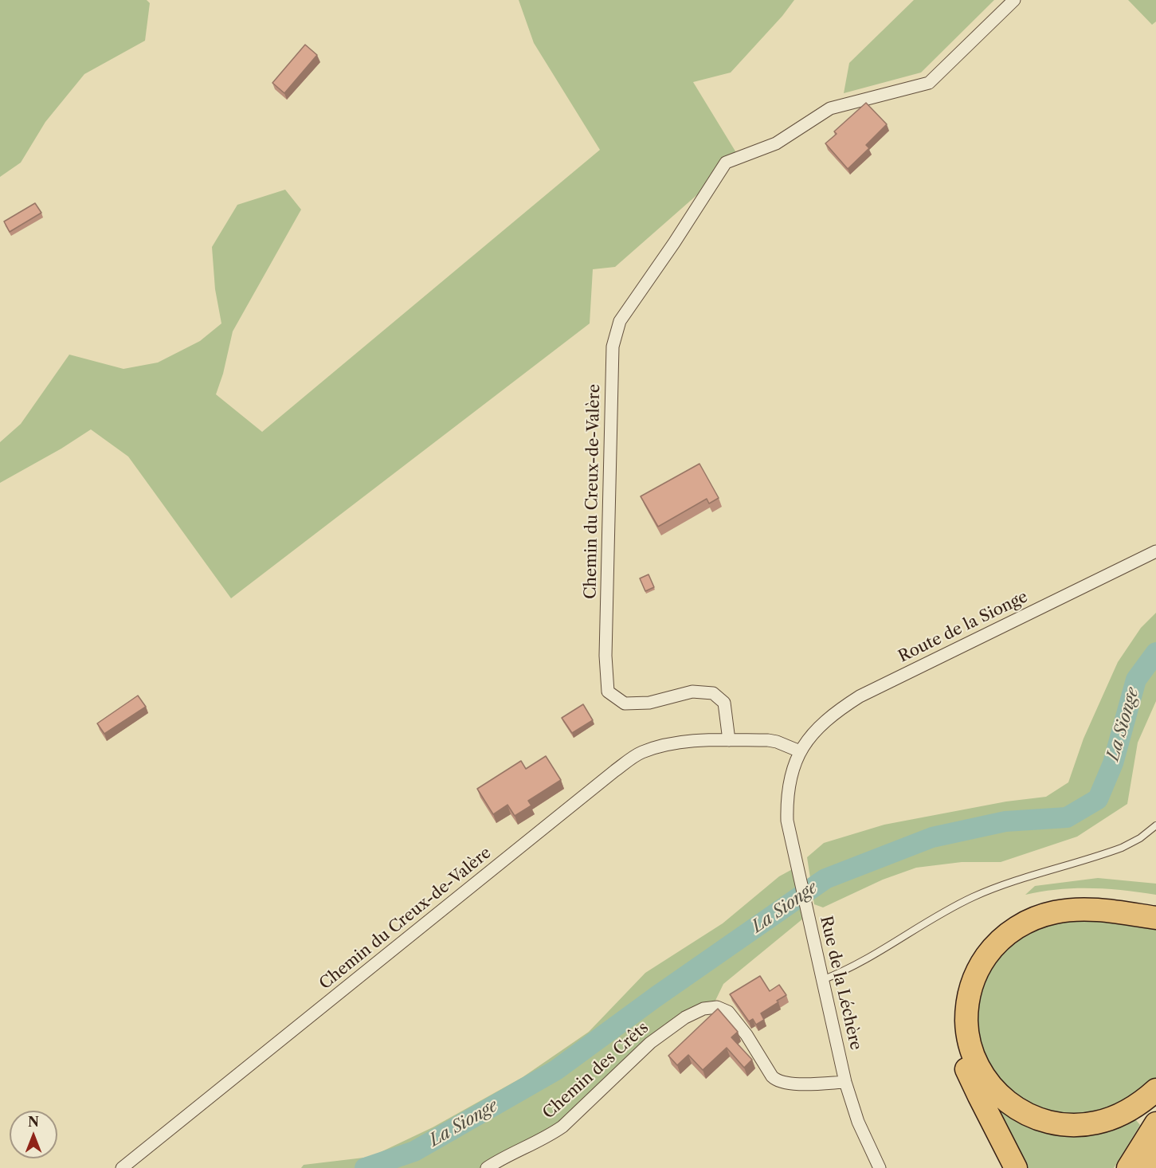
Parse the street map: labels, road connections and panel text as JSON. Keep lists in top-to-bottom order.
{
  "streets": {
    "street": [
      "Chemin du Creux-de-Valère",
      "Route de la Sionge",
      "Rue de la Léchère",
      "Chemin des Crêts"
    ]
  },
  "crossings": [
    ["Chemin du Creux-de-Valère", "Route de la Sionge"],
    ["Chemin du Creux-de-Valère", "Rue de la Léchère"],
    ["Route de la Sionge", "Rue de la Léchère"],
    ["Rue de la Léchère", "Chemin des Crêts"]
  ],
  "water": ["La Sionge"],
  "north": "top"
}
